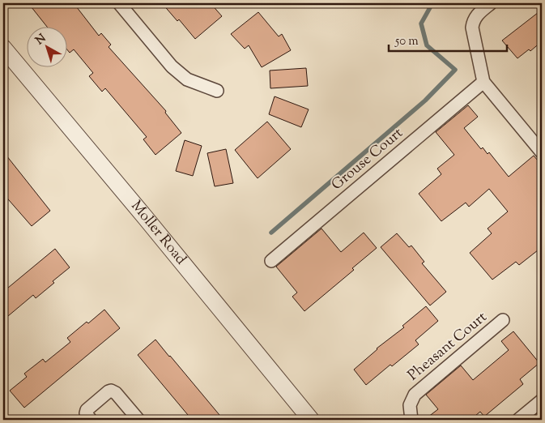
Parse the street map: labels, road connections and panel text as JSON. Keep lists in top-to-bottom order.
{
  "streets": {
    "street": ["Grouse Court", "Moller Road", "Pheasant Court"]
  },
  "scale_bar": "50 m",
  "north": "top left"
}
